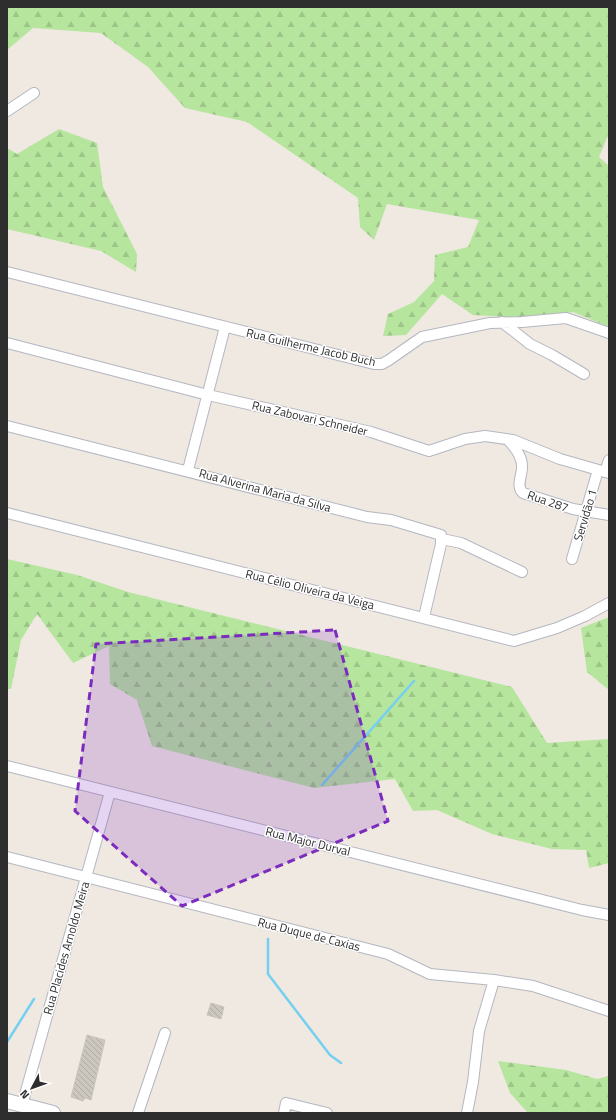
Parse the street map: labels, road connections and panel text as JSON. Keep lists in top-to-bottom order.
{
  "streets": {
    "street": [
      "Rua Guilherme Jacob Buch",
      "Rua Zabovari Schneider",
      "Rua Alverina Maria da Silva",
      "Rua 287",
      "Servidão 1",
      "Rua Célio Oliveira da Veiga",
      "Rua Major Durval",
      "Rua Duque de Caxias",
      "Rua Placides Arnoldo Meira"
    ]
  },
  "crossings": [
    ["Rua Zabovari Schneider", "Rua 287"],
    ["Rua Zabovari Schneider", "Servidão 1"],
    ["Rua 287", "Servidão 1"],
    ["Rua Major Durval", "Rua Placides Arnoldo Meira"],
    ["Rua Duque de Caxias", "Rua Placides Arnoldo Meira"]
  ],
  "north": "bottom left"
}
